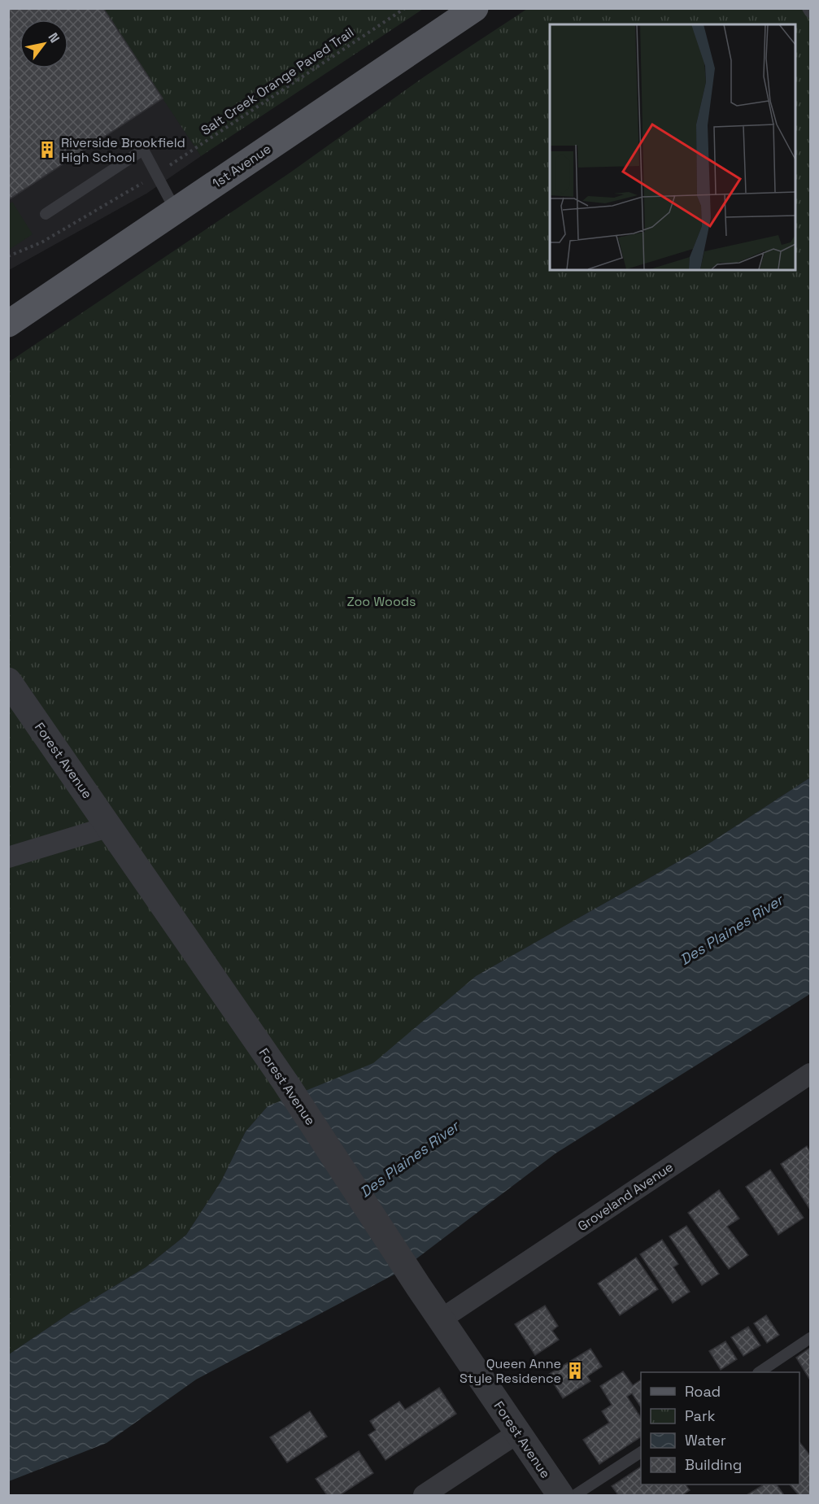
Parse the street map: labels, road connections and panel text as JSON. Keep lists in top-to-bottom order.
{
  "streets": {
    "main road": ["1st Avenue"],
    "street": ["Forest Avenue", "Groveland Avenue"],
    "path": ["Salt Creek Orange Paved Trail"]
  },
  "crossings": [
    ["Forest Avenue", "Groveland Avenue"]
  ],
  "water": ["Des Plaines River"],
  "parks": ["Zoo Woods"],
  "places": {
    "building": ["Riverside Brookfield High School", "Queen Anne Style Residence"]
  },
  "legend": [
    "Road",
    "Park",
    "Water",
    "Building"
  ],
  "north": "top right"
}
